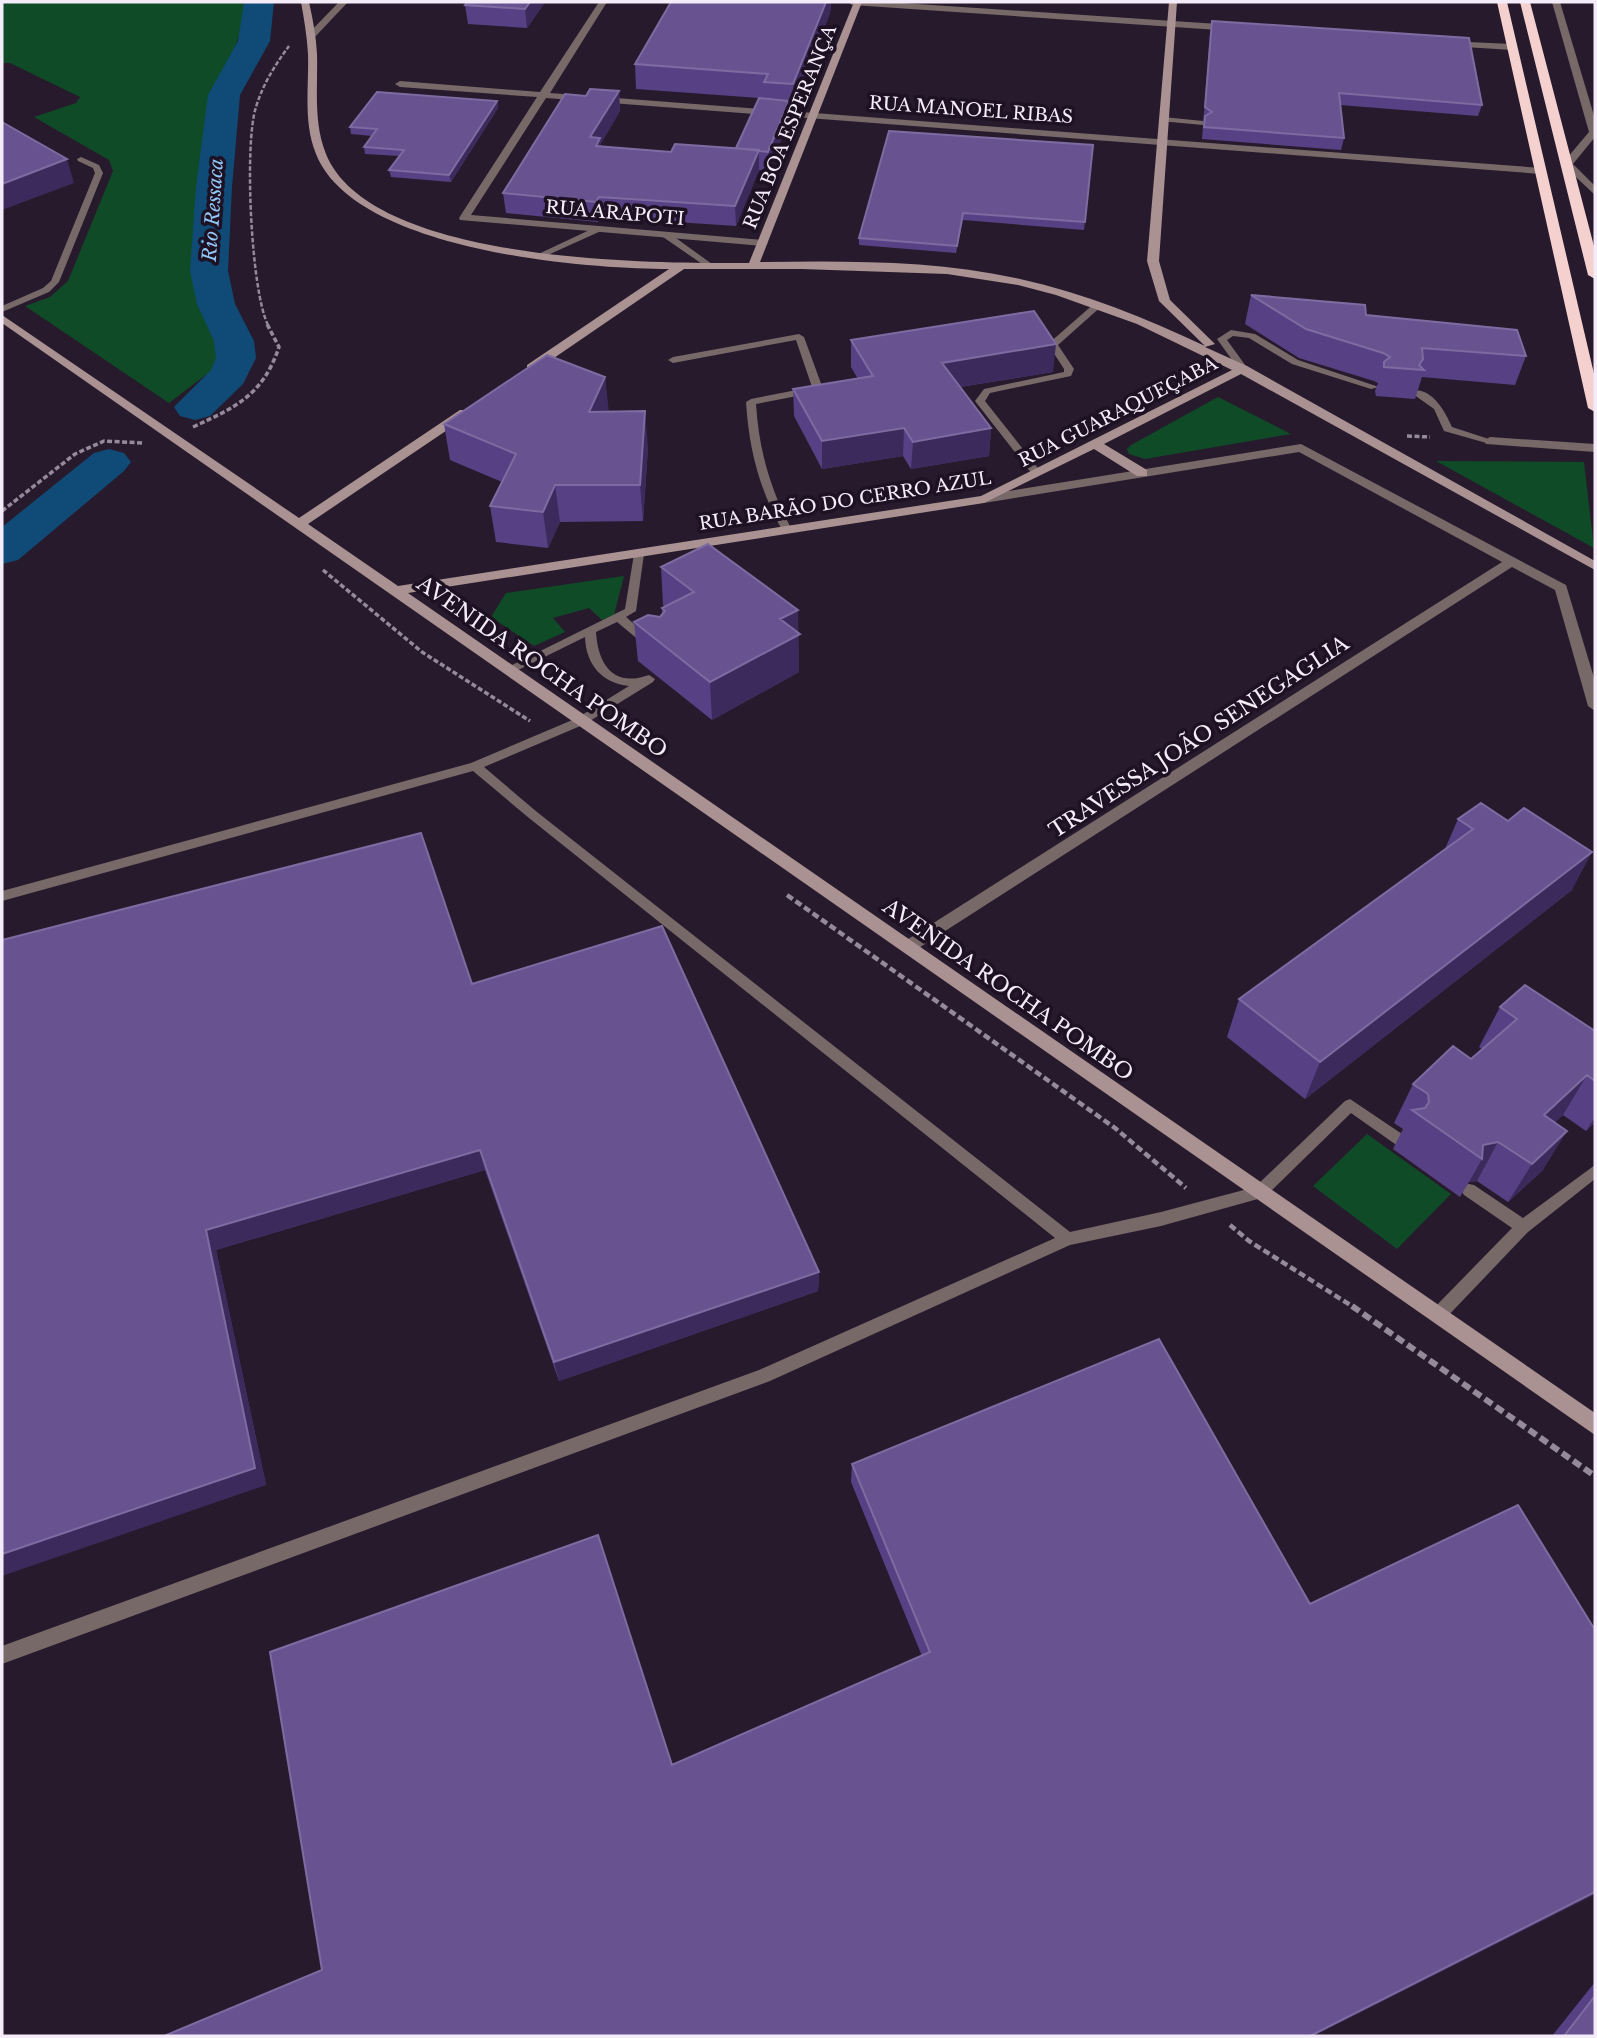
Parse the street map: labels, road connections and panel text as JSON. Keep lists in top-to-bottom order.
{
  "streets": {
    "main road": [
      "RUA BOA ESPERANÇA",
      "RUA GUARAQUEÇABA",
      "RUA BARÃO DO CERRO AZUL",
      "AVENIDA ROCHA POMBO"
    ],
    "street": ["RUA MANOEL RIBAS", "RUA ARAPOTI", "TRAVESSA JOÃO SENEGAGLIA"]
  },
  "crossings": [
    ["RUA MANOEL RIBAS", "RUA BOA ESPERANÇA"],
    ["RUA MANOEL RIBAS", "RUA ARAPOTI"],
    ["RUA MANOEL RIBAS", "RUA GUARAQUEÇABA"],
    ["RUA BOA ESPERANÇA", "RUA ARAPOTI"],
    ["RUA GUARAQUEÇABA", "RUA BARÃO DO CERRO AZUL"],
    ["RUA BARÃO DO CERRO AZUL", "AVENIDA ROCHA POMBO"],
    ["RUA BARÃO DO CERRO AZUL", "TRAVESSA JOÃO SENEGAGLIA"],
    ["AVENIDA ROCHA POMBO", "TRAVESSA JOÃO SENEGAGLIA"]
  ],
  "water": ["Rio Ressaca"]
}
